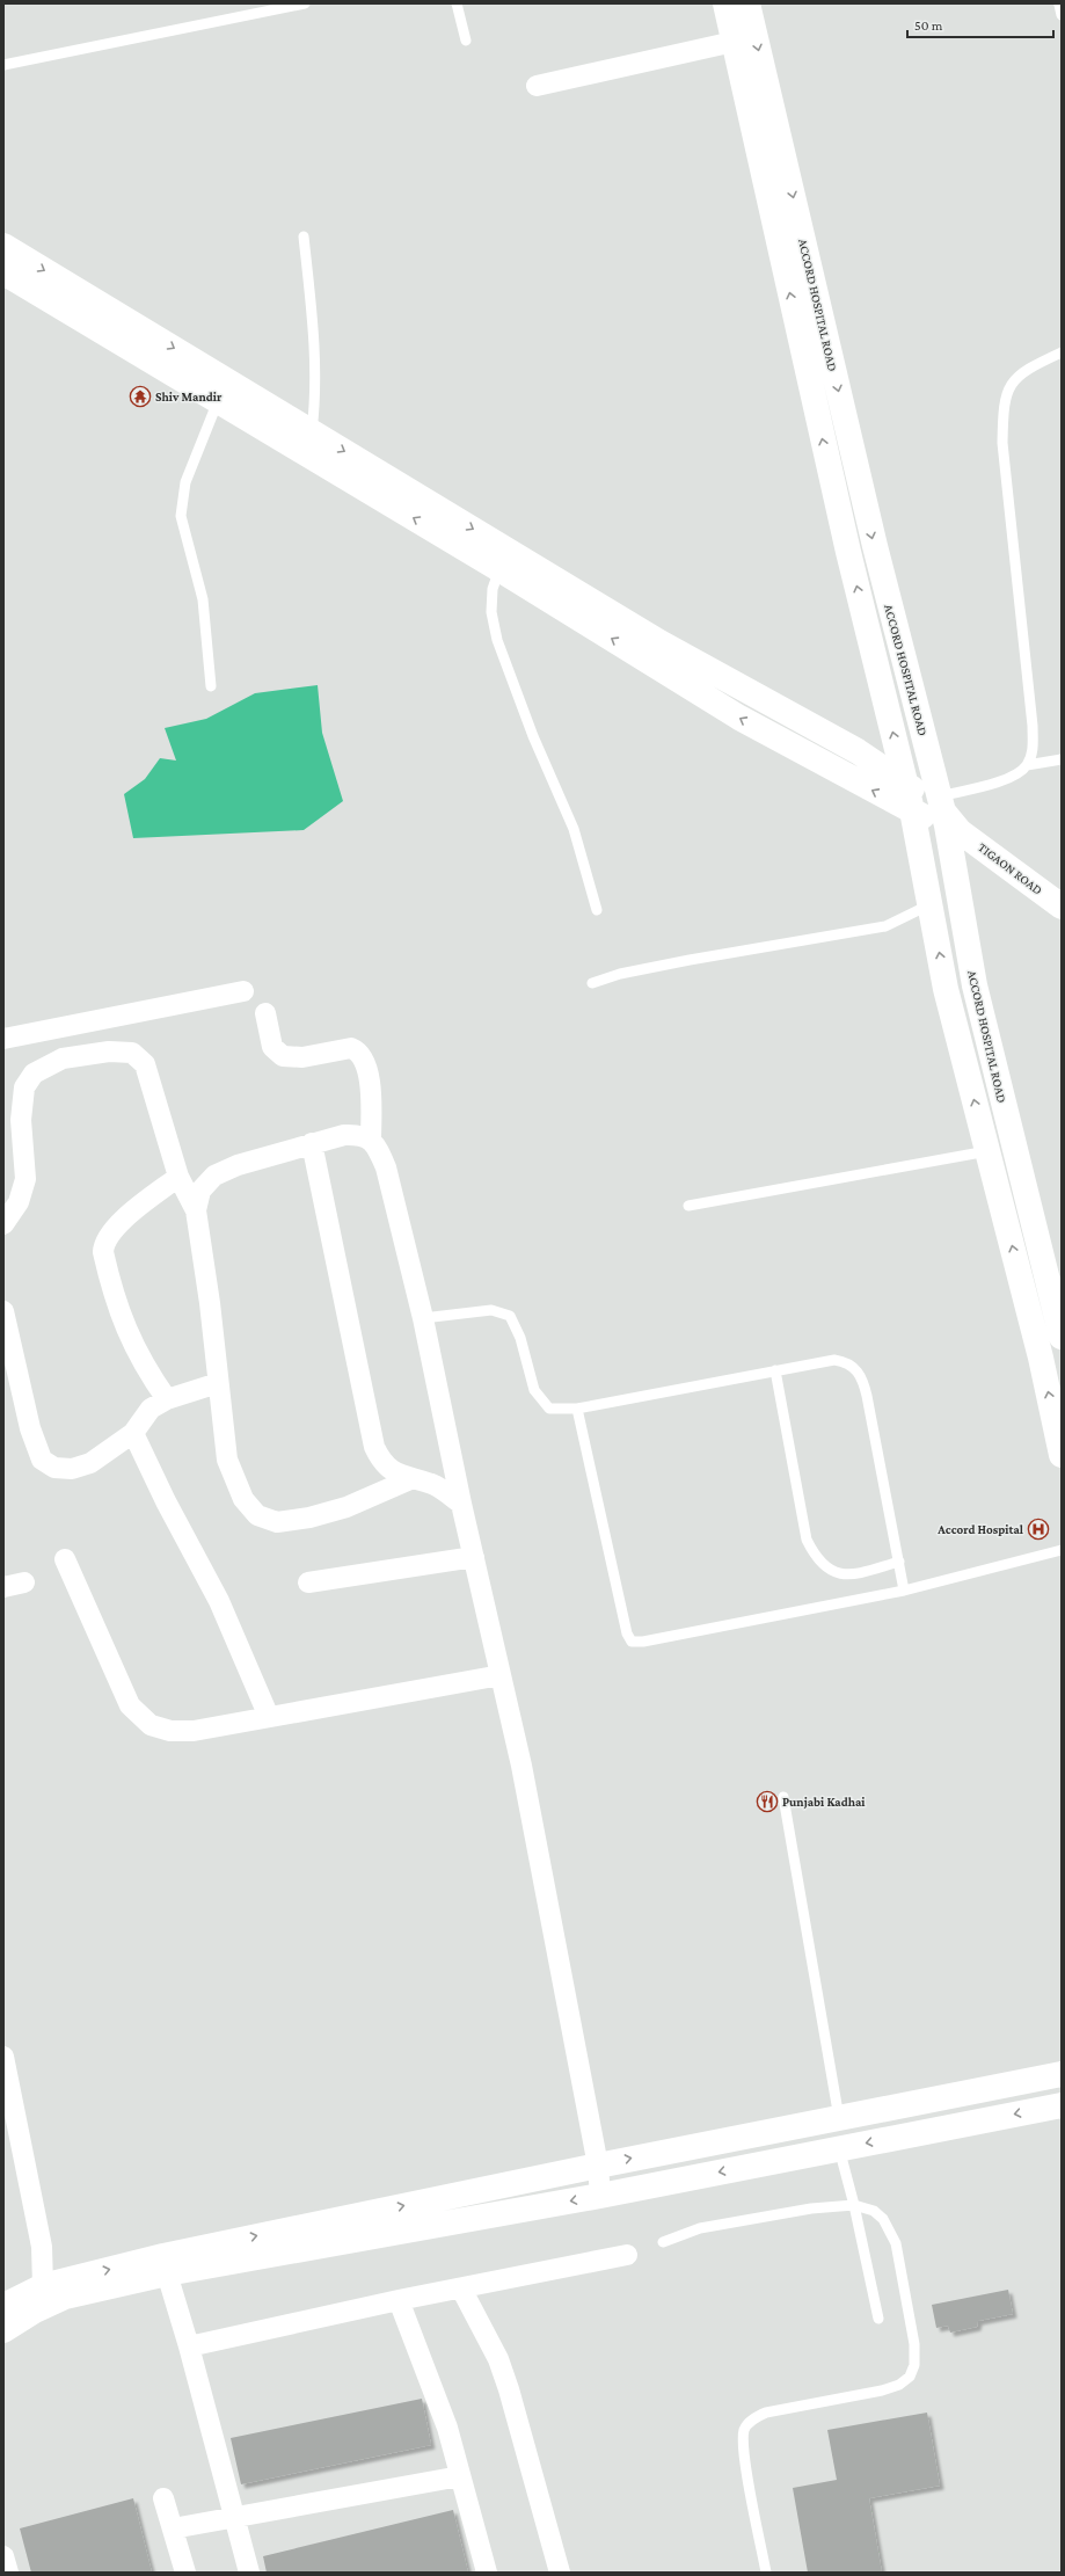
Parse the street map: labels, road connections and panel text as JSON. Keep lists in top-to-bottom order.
{
  "streets": {
    "street": ["ACCORD HOSPITAL ROAD", "TIGAON ROAD"]
  },
  "crossings": [
    ["ACCORD HOSPITAL ROAD", "TIGAON ROAD"]
  ],
  "places": {
    "temple": ["Shiv Mandir"],
    "hospital": ["Accord Hospital"],
    "restaurant": ["Punjabi Kadhai"]
  },
  "scale_bar": "50 m"
}
